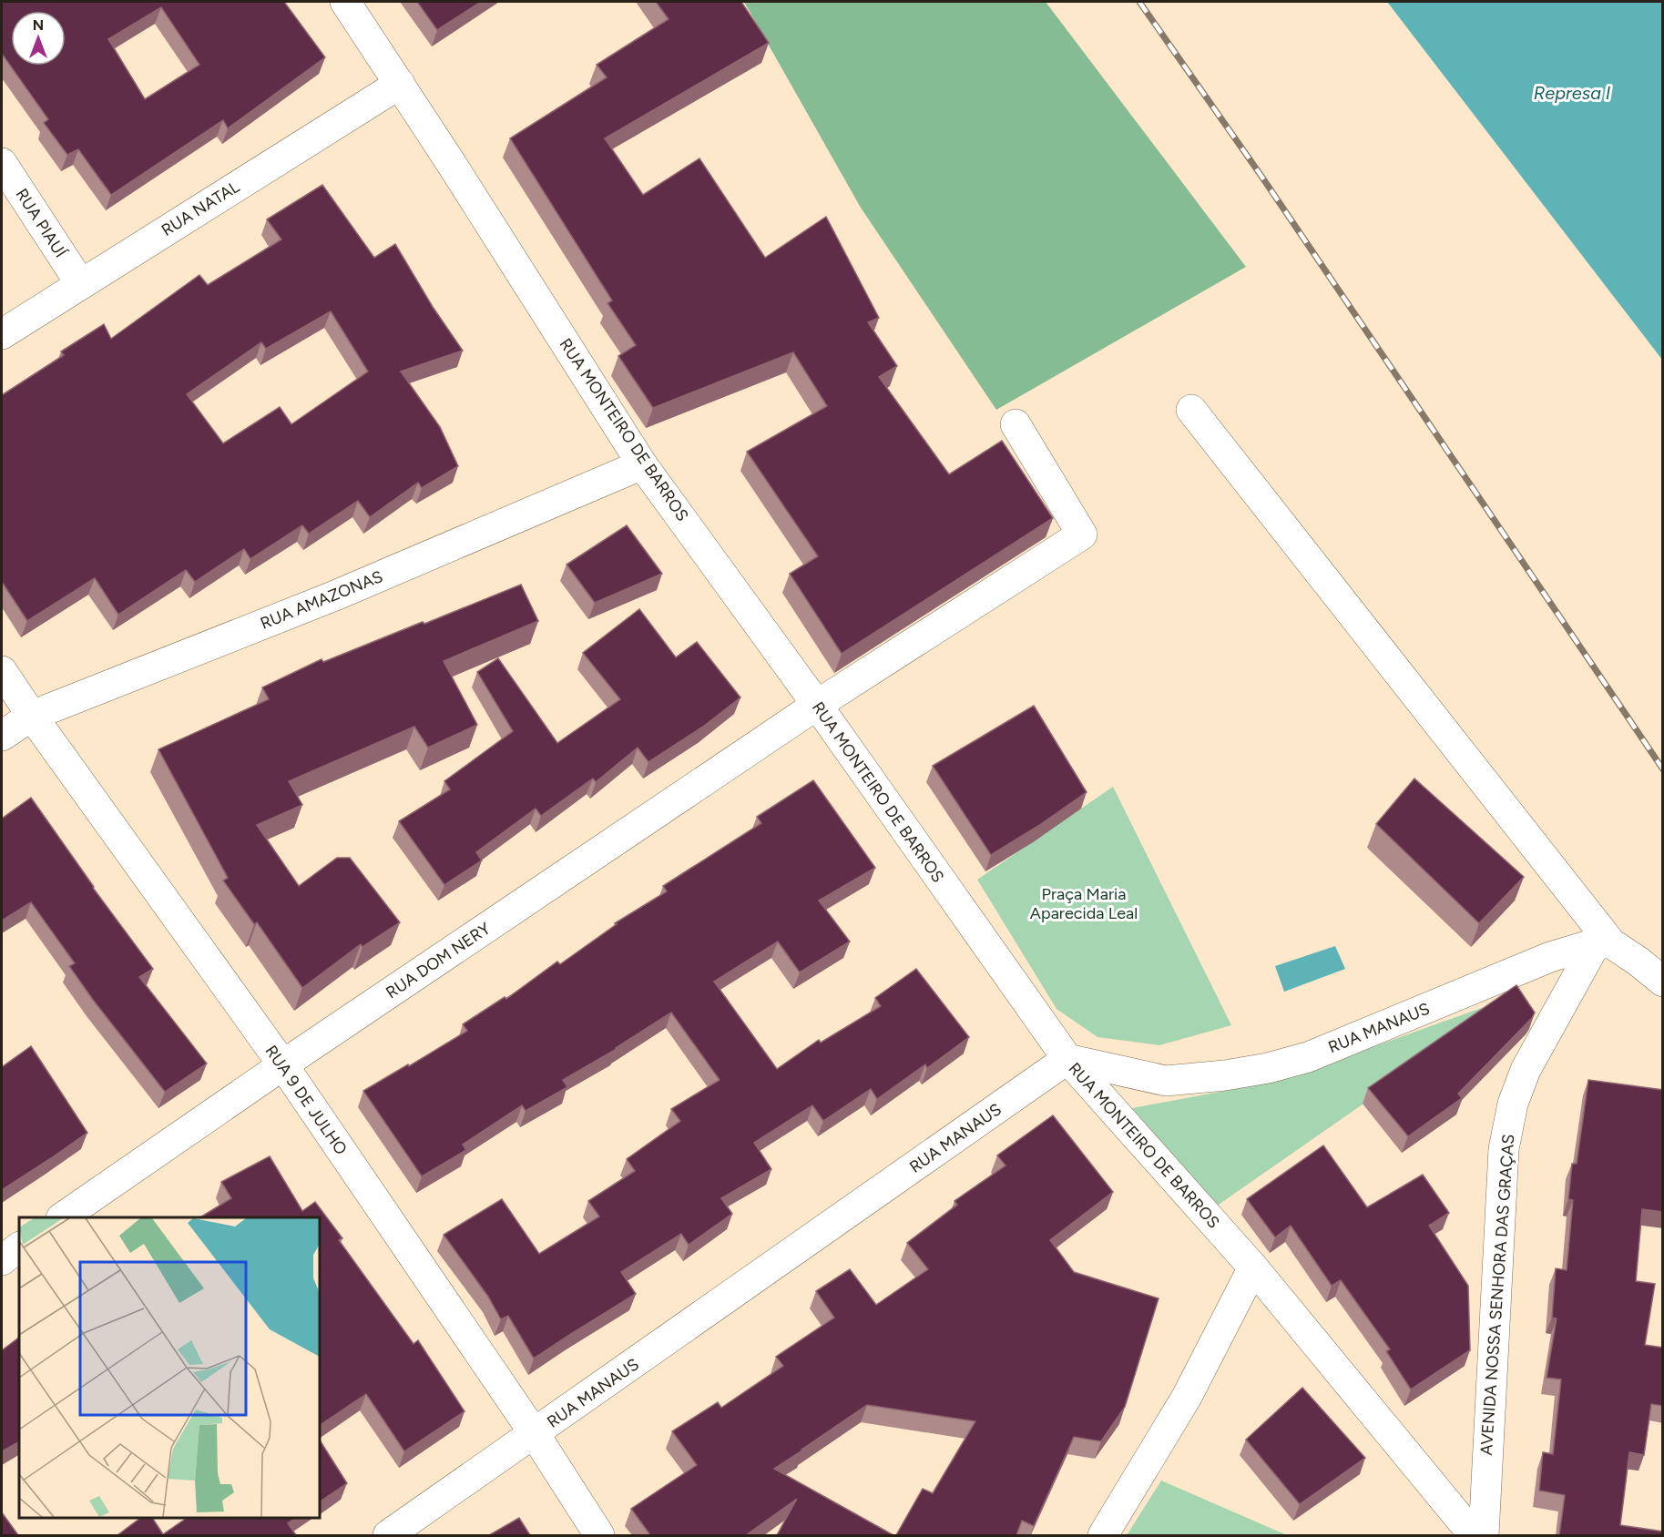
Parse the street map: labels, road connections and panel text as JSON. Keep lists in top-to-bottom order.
{
  "streets": {
    "street": [
      "RUA NATAL",
      "RUA PIAUÍ",
      "RUA MONTEIRO DE BARROS",
      "RUA AMAZONAS",
      "RUA DOM NERY",
      "RUA MANAUS",
      "RUA 9 DE JULHO",
      "AVENIDA NOSSA SENHORA DAS GRAÇAS"
    ]
  },
  "crossings": [
    ["RUA NATAL", "RUA PIAUÍ"],
    ["RUA NATAL", "RUA MONTEIRO DE BARROS"],
    ["RUA MONTEIRO DE BARROS", "RUA AMAZONAS"],
    ["RUA MONTEIRO DE BARROS", "RUA DOM NERY"],
    ["RUA MONTEIRO DE BARROS", "RUA MANAUS"],
    ["RUA AMAZONAS", "RUA 9 DE JULHO"],
    ["RUA DOM NERY", "RUA 9 DE JULHO"],
    ["RUA MANAUS", "RUA 9 DE JULHO"],
    ["RUA MANAUS", "AVENIDA NOSSA SENHORA DAS GRAÇAS"]
  ],
  "water": ["Represa I"],
  "parks": ["Praça Maria Aparecida Leal"],
  "north": "top"
}
